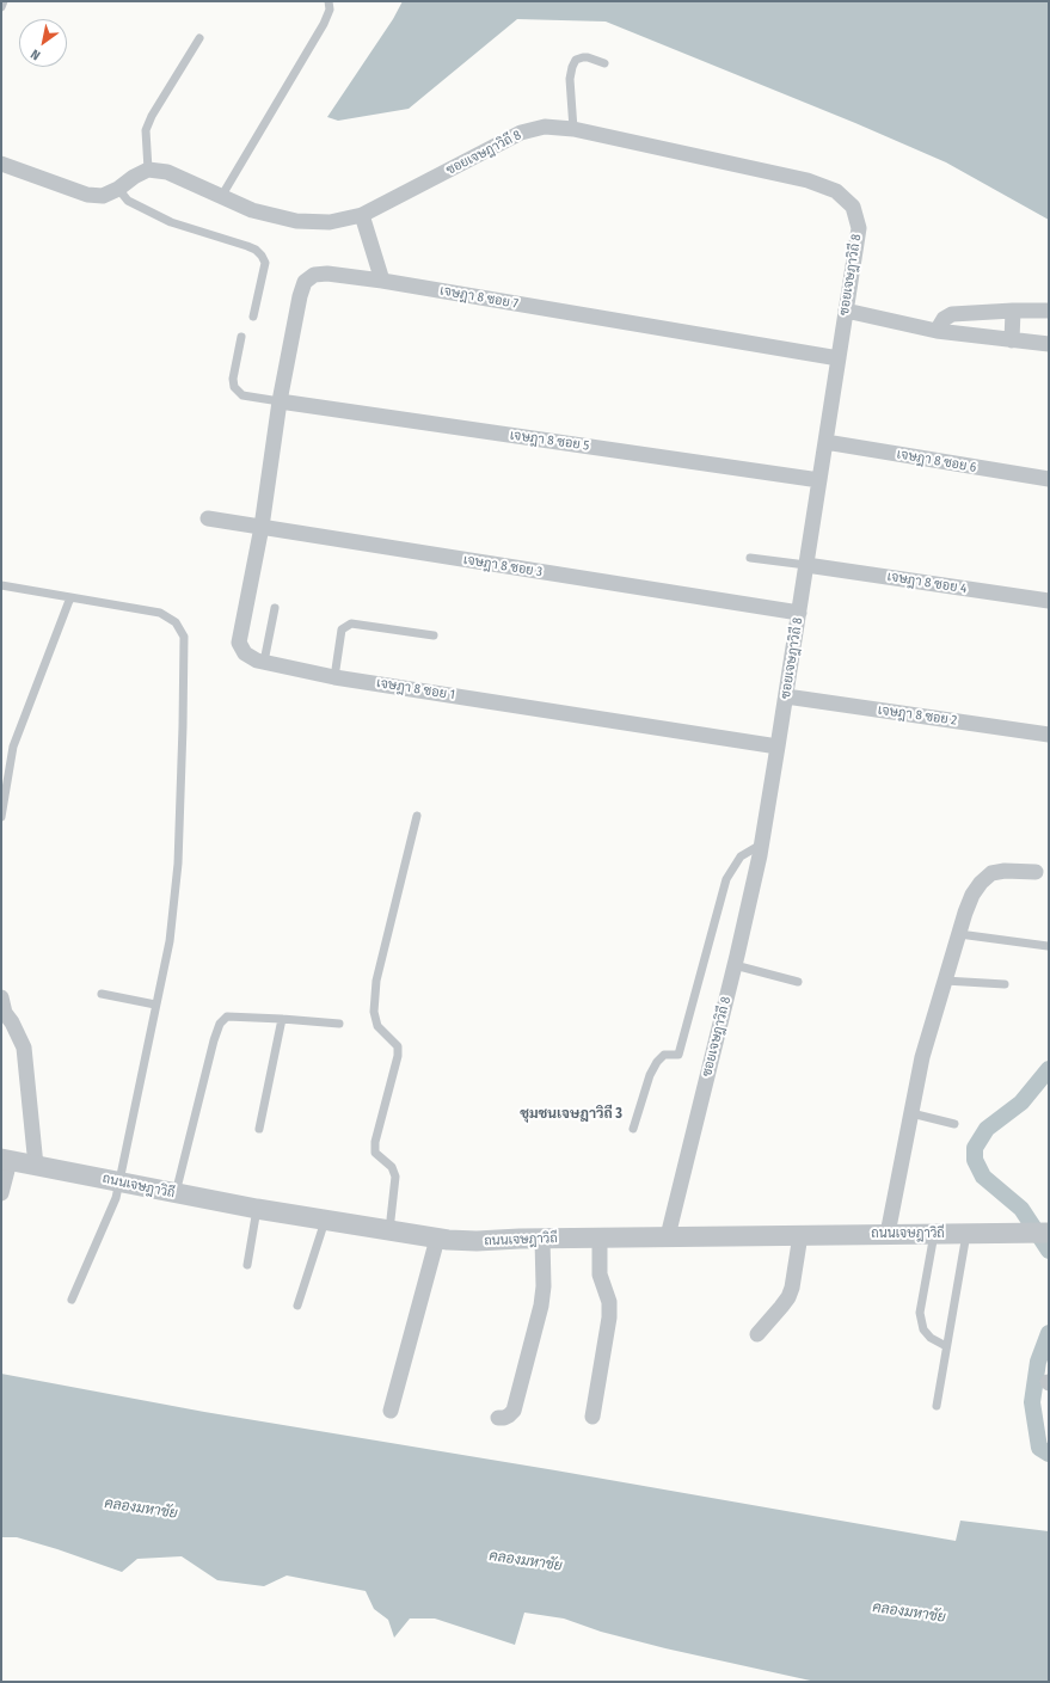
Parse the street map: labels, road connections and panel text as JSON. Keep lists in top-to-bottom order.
{
  "streets": {
    "street": [
      "ซอยเจษฎาวิถี 8",
      "เจษฎา 8 ซอย 7",
      "เจษฎา 8 ซอย 5",
      "เจษฎา 8 ซอย 6",
      "เจษฎา 8 ซอย 3",
      "เจษฎา 8 ซอย 4",
      "เจษฎา 8 ซอย 1",
      "เจษฎา 8 ซอย 2",
      "ถนนเจษฎาวิถี"
    ]
  },
  "crossings": [
    ["ซอยเจษฎาวิถี 8", "เจษฎา 8 ซอย 7"],
    ["ซอยเจษฎาวิถี 8", "เจษฎา 8 ซอย 5"],
    ["ซอยเจษฎาวิถี 8", "เจษฎา 8 ซอย 6"],
    ["ซอยเจษฎาวิถี 8", "เจษฎา 8 ซอย 3"],
    ["ซอยเจษฎาวิถี 8", "เจษฎา 8 ซอย 4"],
    ["ซอยเจษฎาวิถี 8", "เจษฎา 8 ซอย 1"],
    ["ซอยเจษฎาวิถี 8", "เจษฎา 8 ซอย 2"],
    ["ซอยเจษฎาวิถี 8", "ถนนเจษฎาวิถี"],
    ["เจษฎา 8 ซอย 7", "เจษฎา 8 ซอย 5"],
    ["เจษฎา 8 ซอย 7", "เจษฎา 8 ซอย 1"],
    ["เจษฎา 8 ซอย 3", "เจษฎา 8 ซอย 1"]
  ],
  "districts": ["ชุมชนเจษฎาวิถี 3"],
  "water": ["คลองมหาชัย"],
  "north": "bottom left"
}
